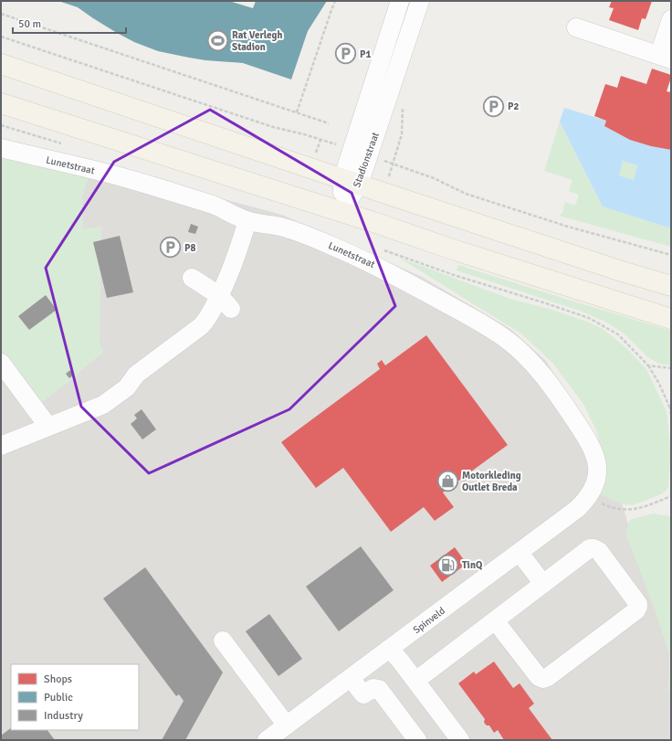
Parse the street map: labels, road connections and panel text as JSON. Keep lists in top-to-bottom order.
{
  "streets": {
    "street": ["Stadionstraat", "Lunetstraat", "Spinveld"]
  },
  "crossings": [
    ["Lunetstraat", "Spinveld"]
  ],
  "places": {
    "sports": ["Rat Verlegh Stadion"],
    "parking": ["P1", "P2", "P8"],
    "shop": ["Motorkleding Outlet Breda"],
    "fuel station": ["TinQ"]
  },
  "legend": ["Shops", "Public", "Industry"],
  "scale_bar": "50 m"
}
